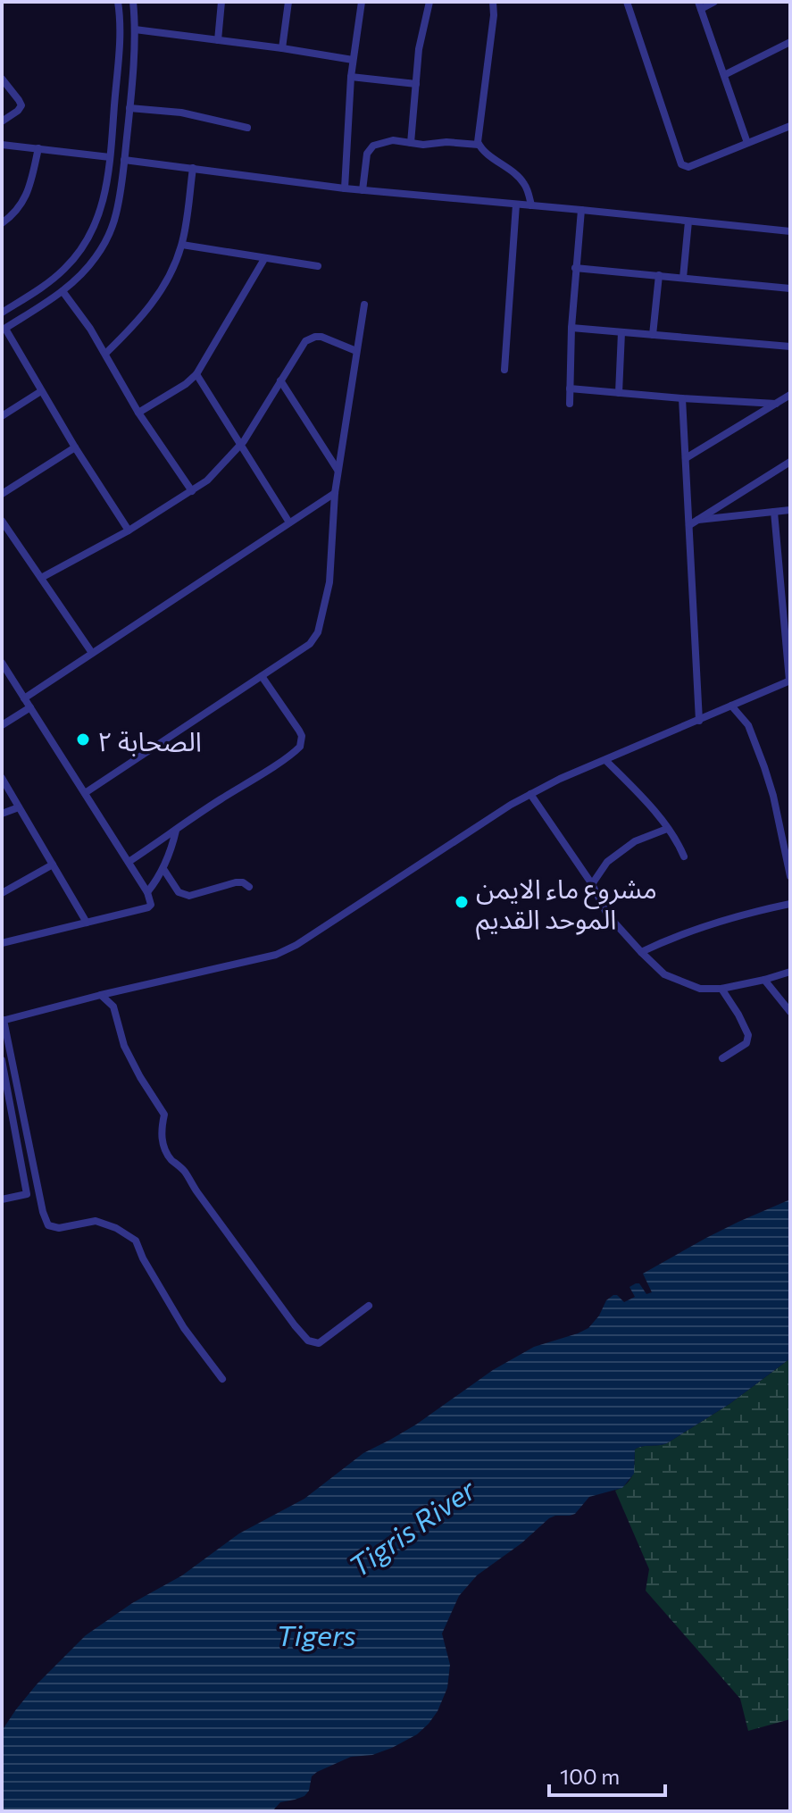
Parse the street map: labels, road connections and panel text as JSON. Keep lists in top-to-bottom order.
{
  "water": ["Tigris River", "Tigers"],
  "places": ["الصحابة ٢", "مشروع ماء الايمن الموحد القديم"],
  "scale_bar": "100 m"
}
